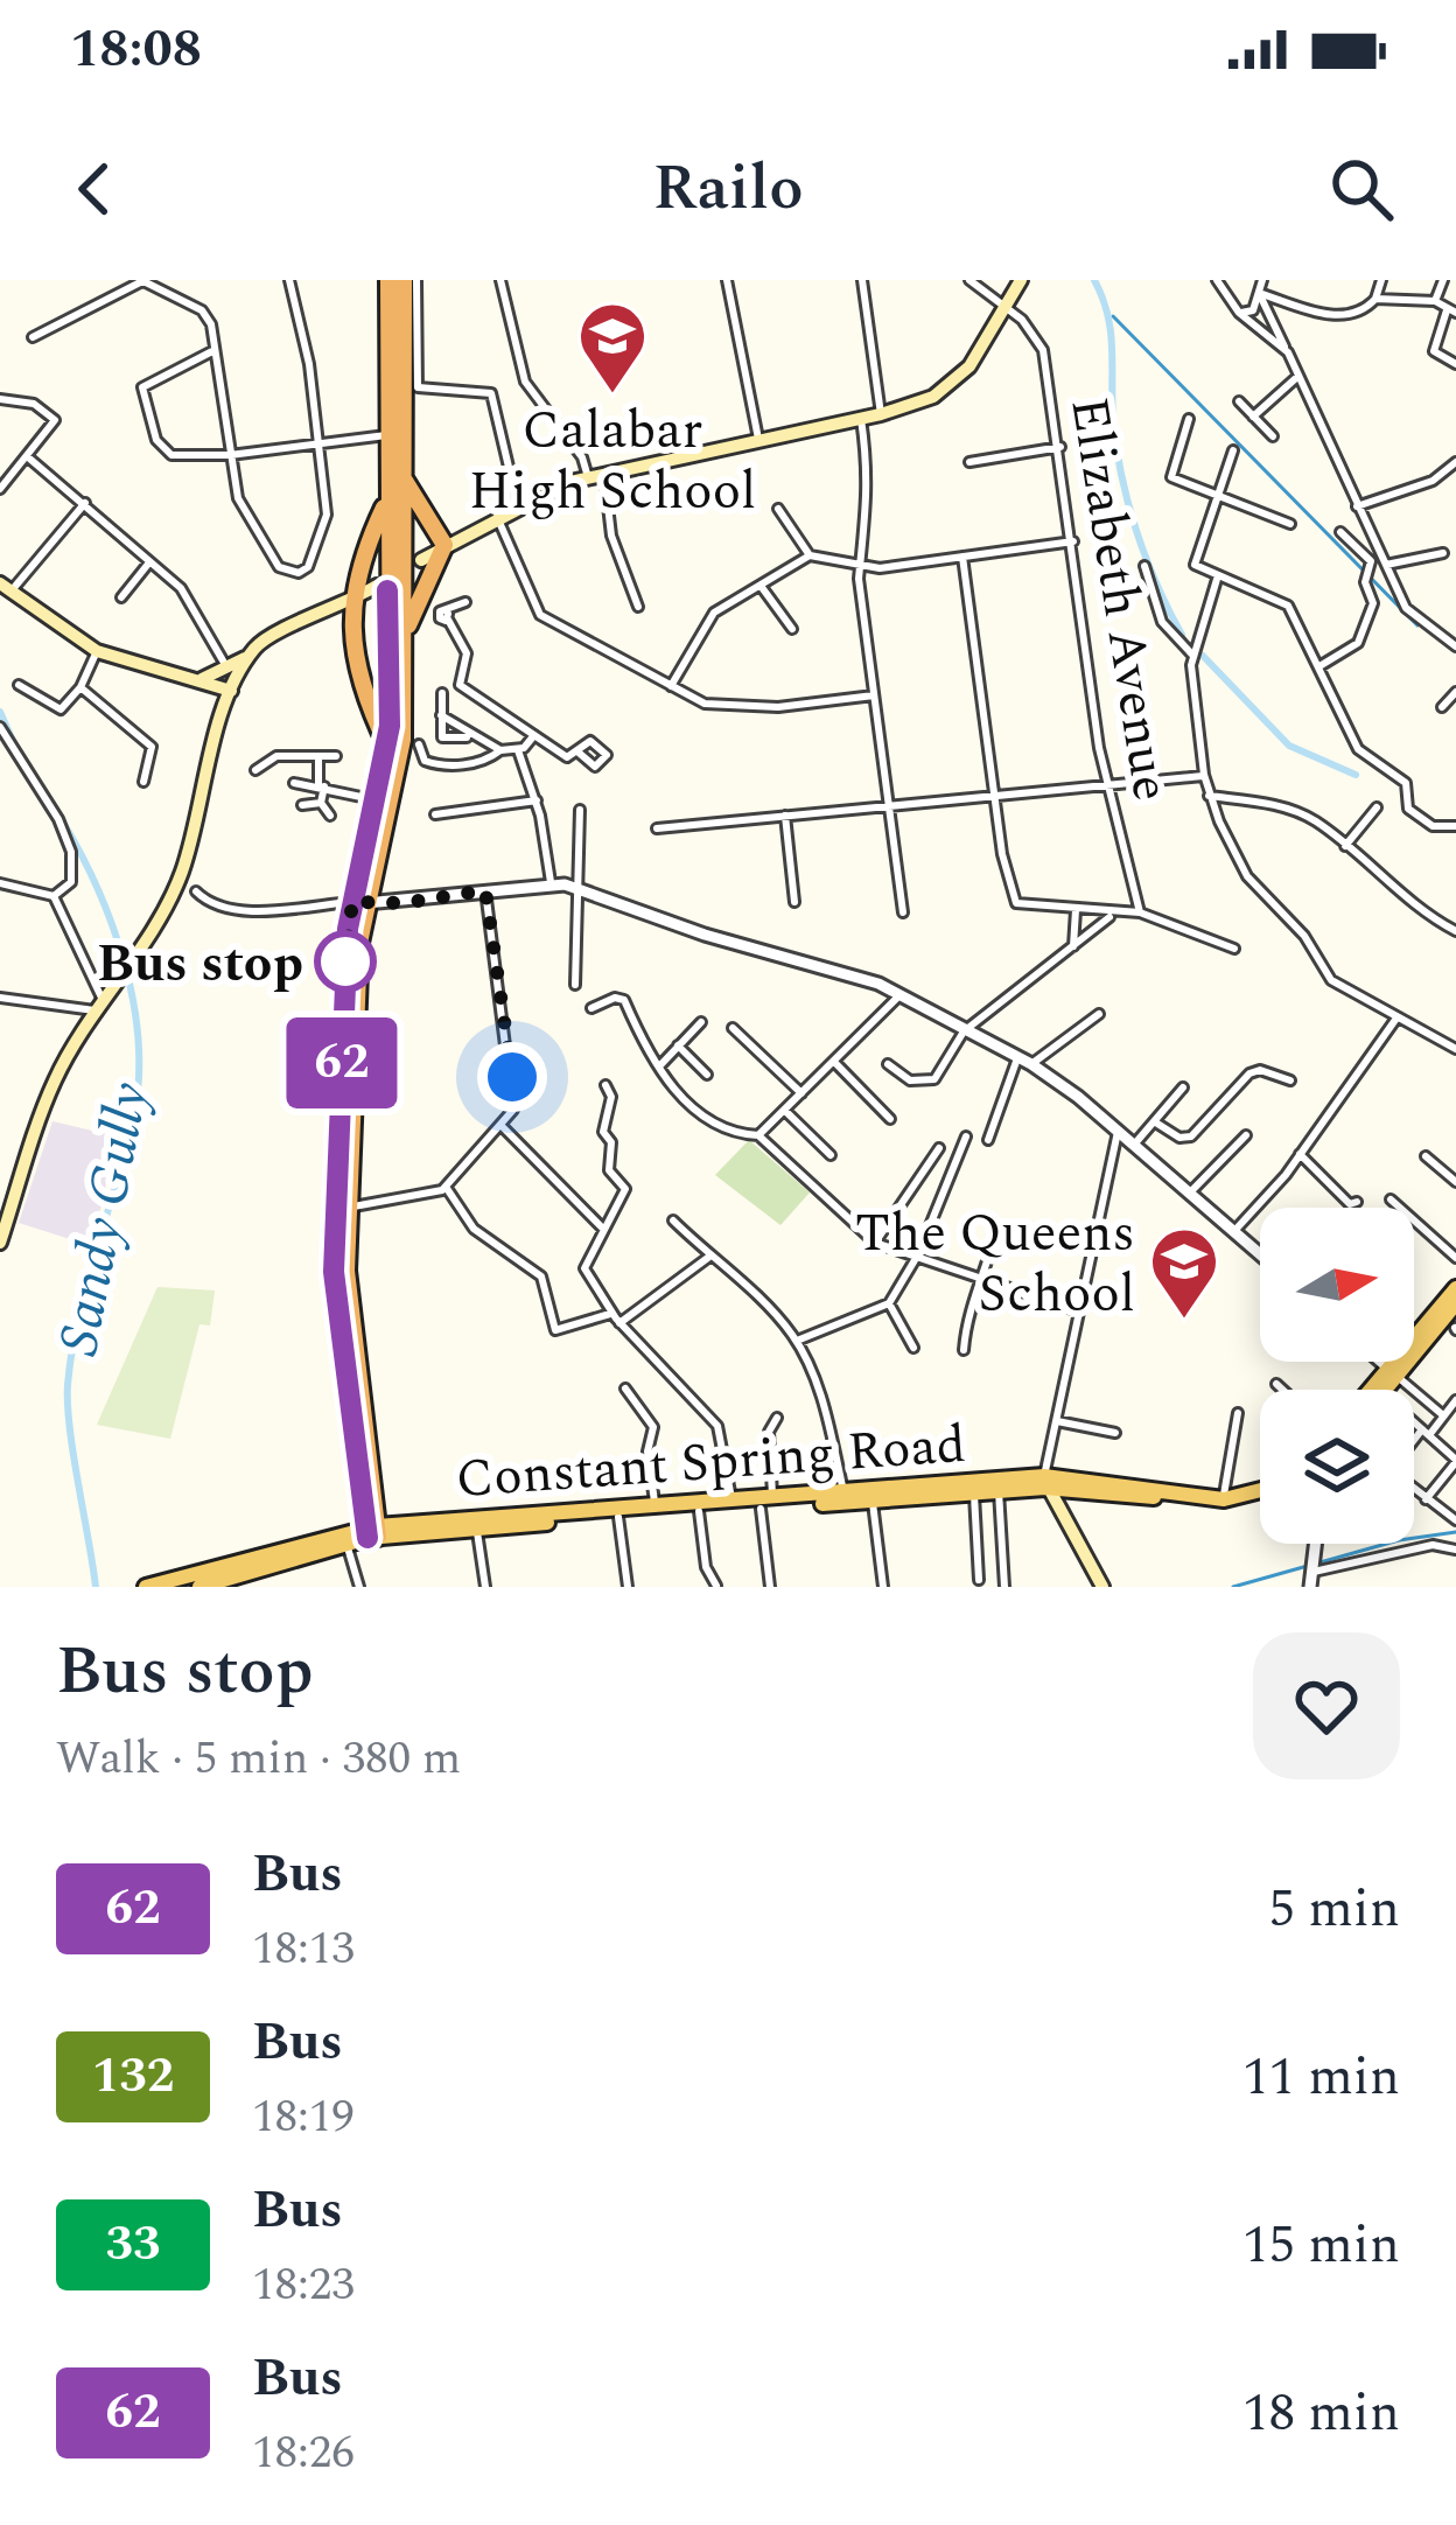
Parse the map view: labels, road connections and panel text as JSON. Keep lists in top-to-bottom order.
{
  "streets": {
    "main road": ["Constant Spring Road"],
    "street": ["Elizabeth Avenue"]
  },
  "water": ["Sandy Gully"],
  "places": {
    "school or university": ["Calabar High School", "The Queens School"],
    "other": ["Bus stop"]
  },
  "lines": ["bus line 62"],
  "north": "right",
  "page": {
    "status": "18:08",
    "header": "Railo",
    "on_map": "62",
    "heading": ["Bus stop", "Walk · 5 min · 380 m"],
    "list": [
      {
        "mark": "62",
        "name": "Bus",
        "note": "18:13",
        "value": "5 min"
      },
      {
        "mark": "132",
        "name": "Bus",
        "note": "18:19",
        "value": "11 min"
      },
      {
        "mark": "33",
        "name": "Bus",
        "note": "18:23",
        "value": "15 min"
      },
      {
        "mark": "62",
        "name": "Bus",
        "note": "18:26",
        "value": "18 min"
      }
    ]
  }
}
